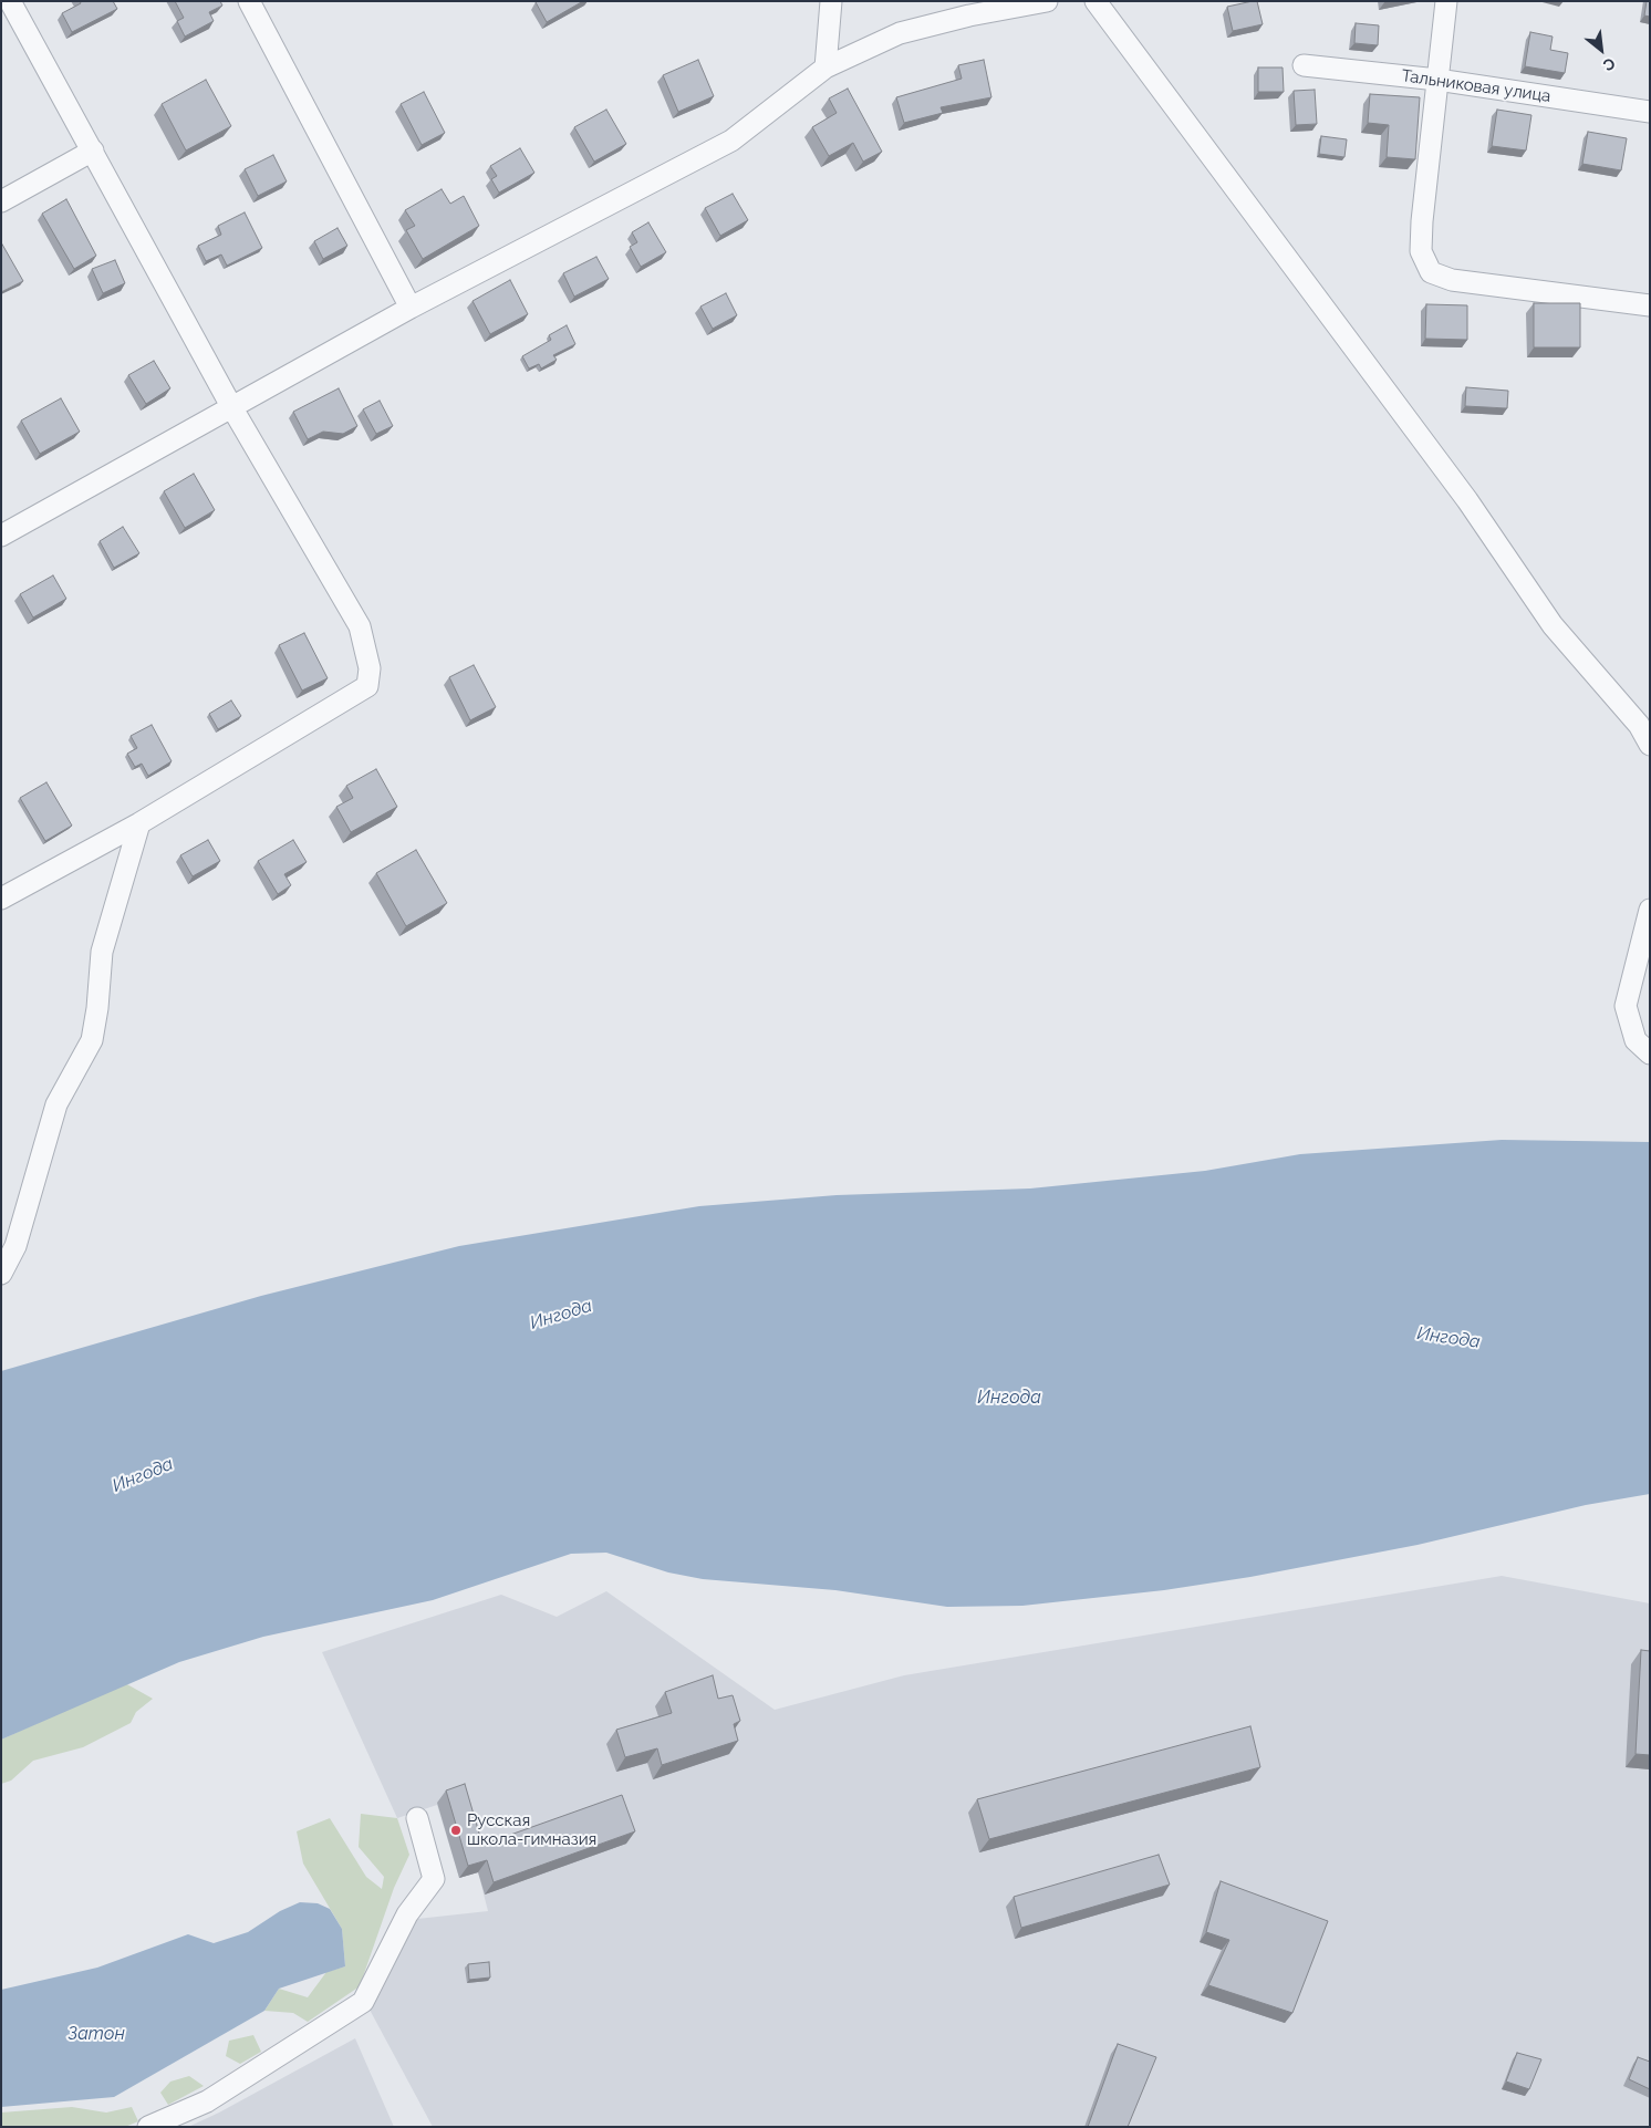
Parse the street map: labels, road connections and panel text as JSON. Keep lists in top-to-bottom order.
{
  "streets": {
    "street": ["Тальниковая улица"]
  },
  "water": ["Ингода", "Затон"],
  "places": ["Русская школа-гимназия"],
  "north": "bottom right"
}
